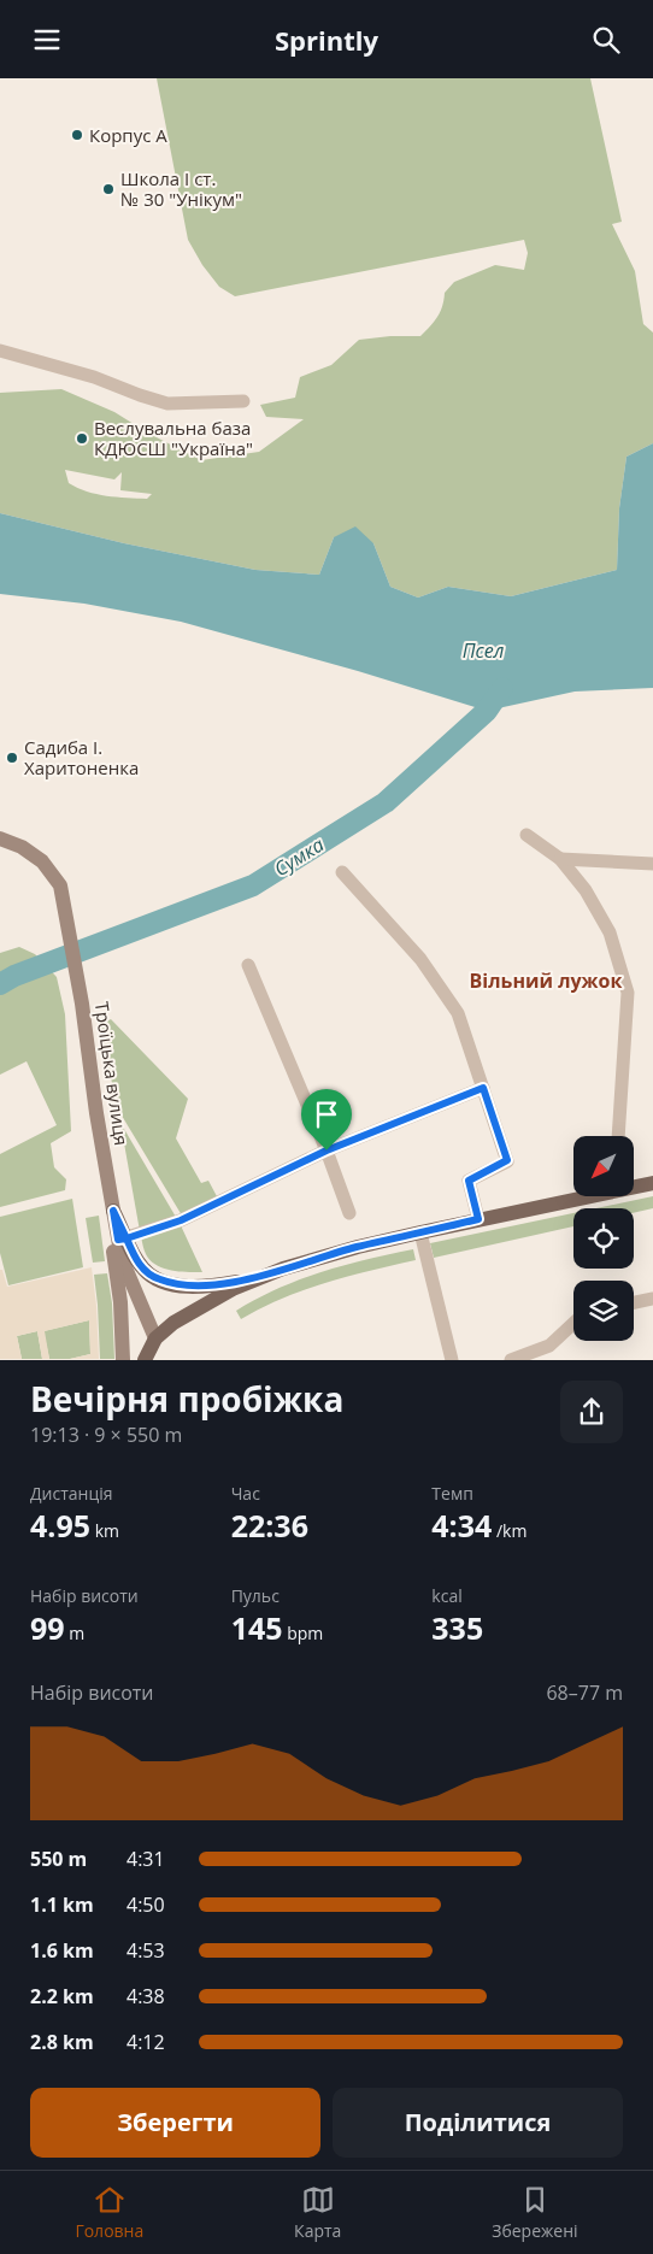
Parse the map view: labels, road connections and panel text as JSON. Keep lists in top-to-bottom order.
{
  "streets": {
    "main road": ["Троїцька вулиця"]
  },
  "districts": ["Вільний лужок"],
  "water": ["Псел", "Сумка"],
  "places": [
    "Корпус А",
    "Школа І ст. № 30 \"Унікум\"",
    "Веслувальна база КДЮСШ \"Україна\"",
    "Садиба І. Харитоненка"
  ],
  "north": "bottom left",
  "page": {
    "header": "Sprintly",
    "heading": ["Вечірня пробіжка", "19:13 · 9 × 550 m"],
    "stats": [
      ["Дистанція", "4.95 km"],
      ["Час", "22:36"],
      ["Темп", "4:34 /km"],
      ["Набір висоти", "99 m"],
      ["Пульс", "145 bpm"],
      ["kcal", "335"]
    ],
    "chart": ["Набір висоти", "68–77 m"],
    "list": [
      {
        "name": "550 m",
        "note": "4:31"
      },
      {
        "name": "1.1 km",
        "note": "4:50"
      },
      {
        "name": "1.6 km",
        "note": "4:53"
      },
      {
        "name": "2.2 km",
        "note": "4:38"
      },
      {
        "name": "2.8 km",
        "note": "4:12"
      }
    ],
    "buttons": ["Зберегти", "Поділитися"],
    "tabs": ["Головна", "Карта", "Збережені"]
  }
}
